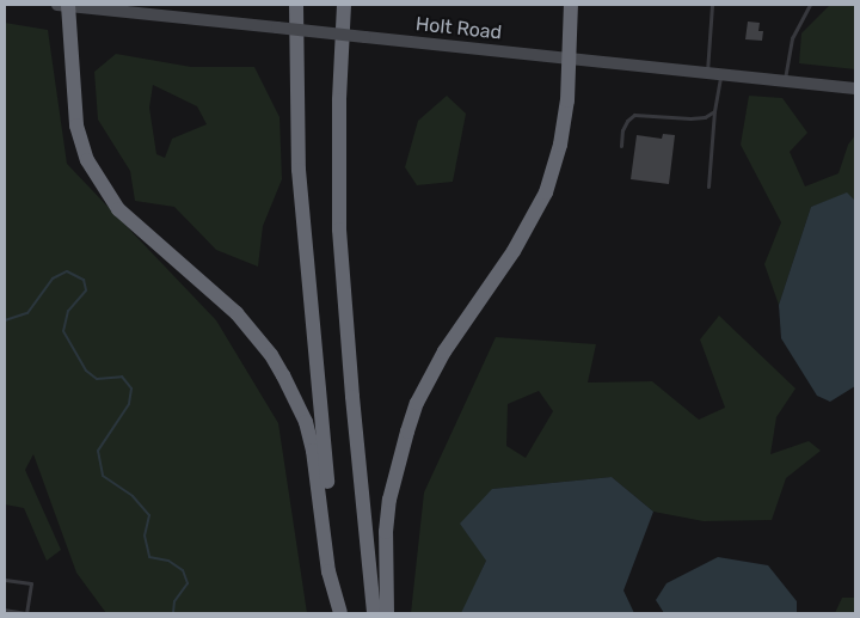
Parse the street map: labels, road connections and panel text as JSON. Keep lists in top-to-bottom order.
{
  "streets": {
    "main road": ["Holt Road"]
  }
}
